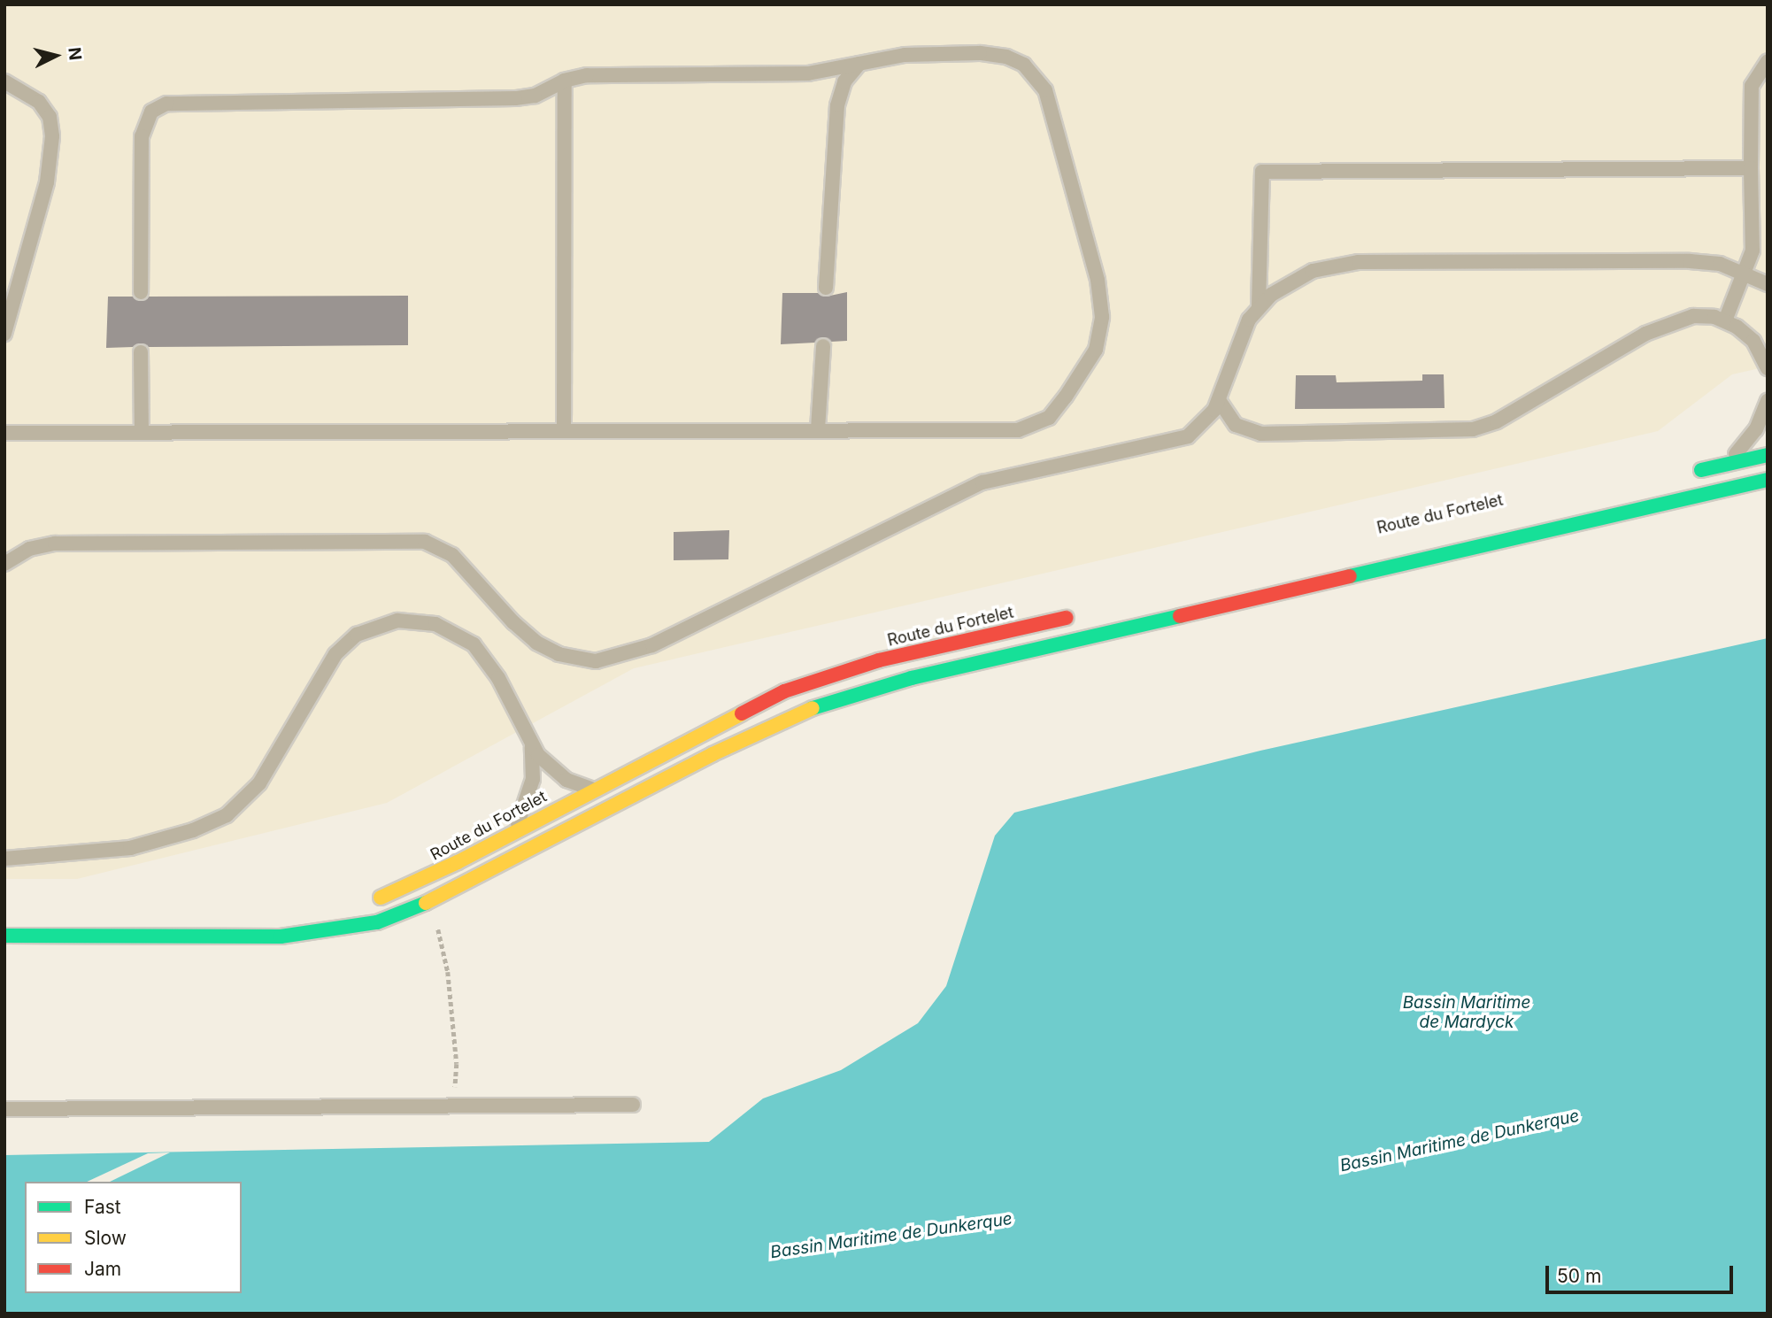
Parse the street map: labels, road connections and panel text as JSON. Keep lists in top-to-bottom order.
{
  "streets": {
    "main road": ["Route du Fortelet"]
  },
  "water": ["Bassin Maritime de Mardyck", "Bassin Maritime de Dunkerque"],
  "legend": ["Fast", "Slow", "Jam"],
  "scale_bar": "50 m",
  "north": "right"
}
